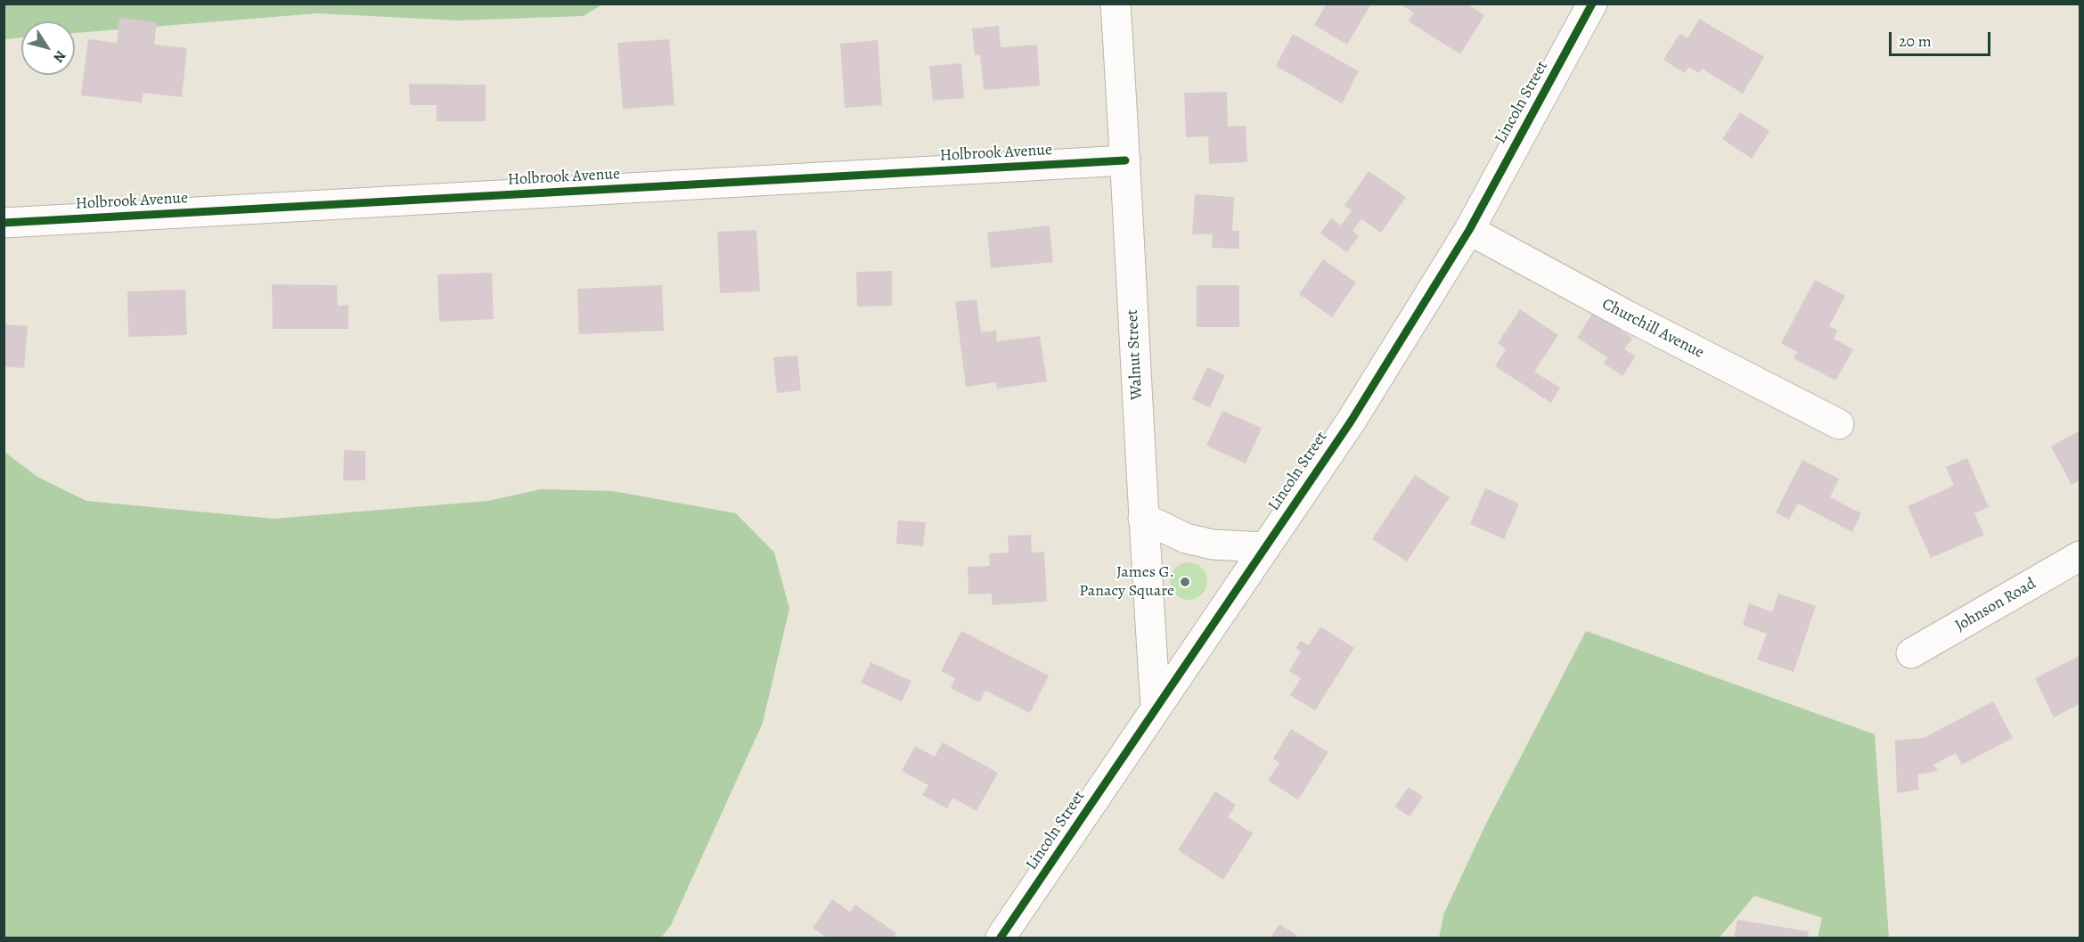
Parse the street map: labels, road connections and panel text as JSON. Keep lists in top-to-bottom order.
{
  "streets": {
    "street": [
      "Lincoln Street",
      "Holbrook Avenue",
      "Churchill Avenue",
      "Walnut Street",
      "Johnson Road"
    ]
  },
  "crossings": [
    ["Lincoln Street", "Churchill Avenue"],
    ["Lincoln Street", "Walnut Street"],
    ["Holbrook Avenue", "Walnut Street"]
  ],
  "places": ["James G. Panacy Square"],
  "scale_bar": "20 m",
  "north": "bottom right"
}
